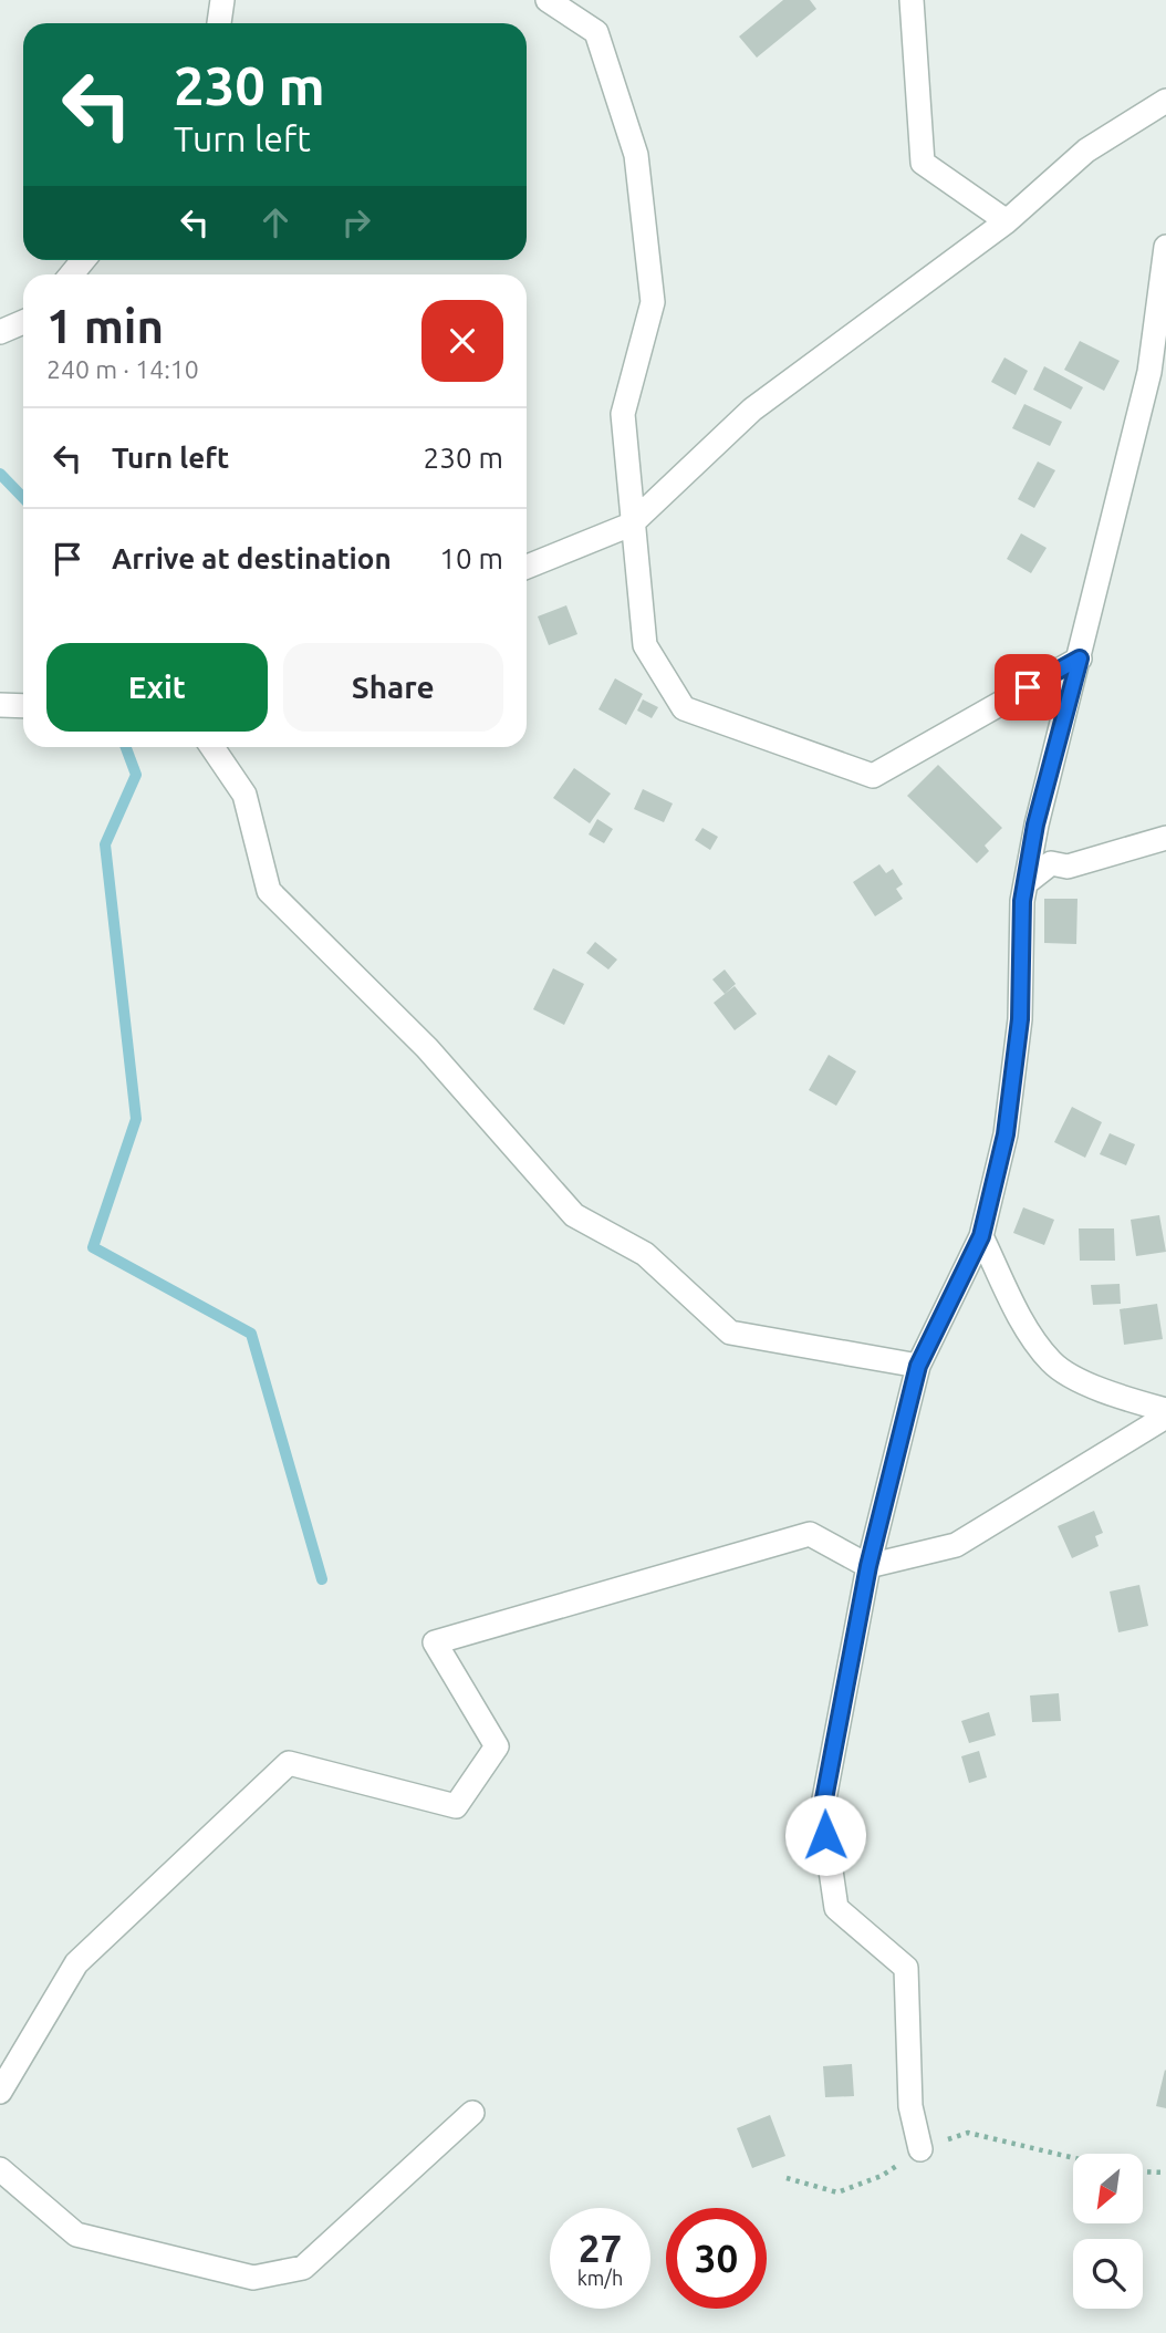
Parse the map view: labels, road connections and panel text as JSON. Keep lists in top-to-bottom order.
{
  "north": "bottom left",
  "page": {
    "turn": ["230 m", "Turn left"],
    "heading": ["1 min", "240 m · 14:10"],
    "list": [
      {
        "name": "Turn left",
        "value": "230 m"
      },
      {
        "name": "Arrive at destination",
        "value": "10 m"
      }
    ],
    "buttons": ["Exit", "Share"],
    "speed": "27 km/h",
    "limit": "30"
  }
}
